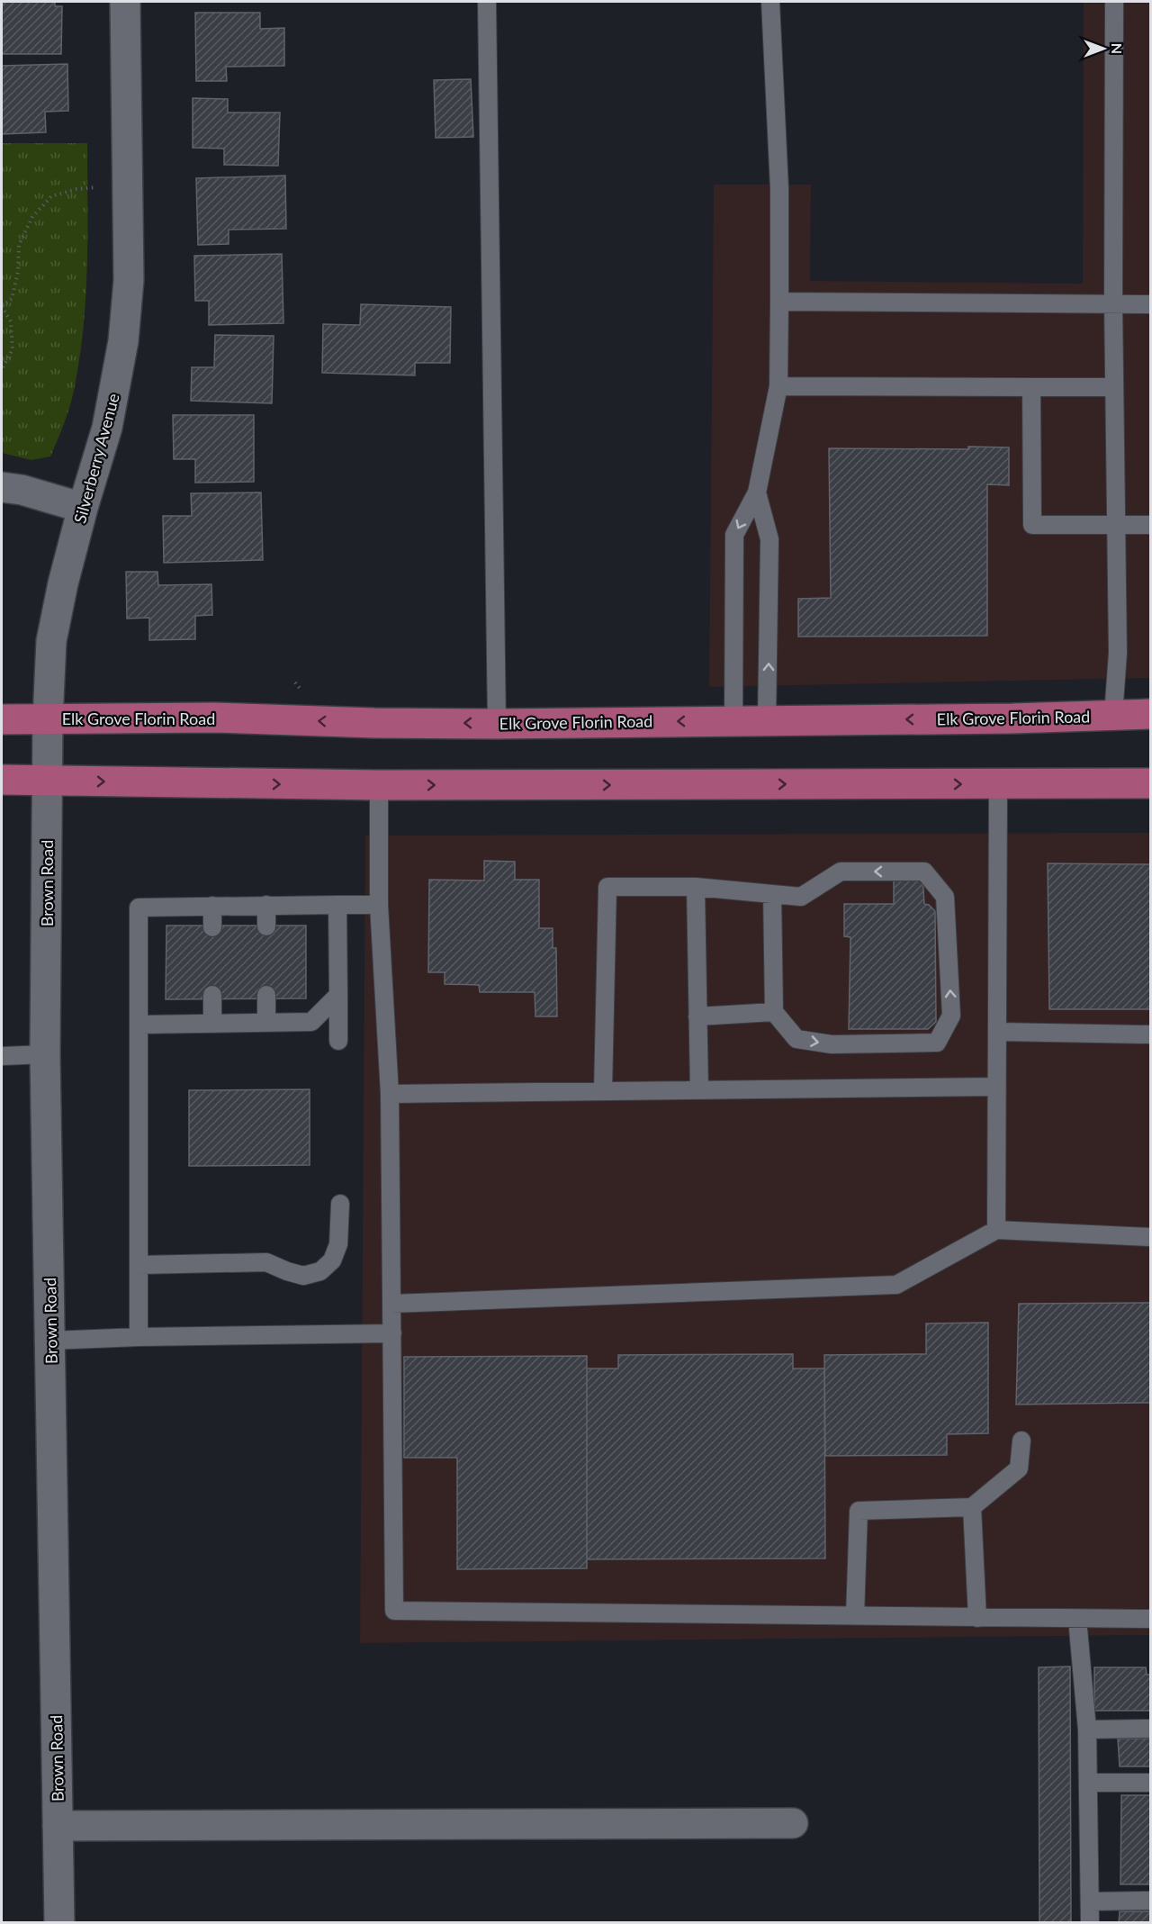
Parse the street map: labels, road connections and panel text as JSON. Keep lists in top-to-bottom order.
{
  "streets": {
    "main road": ["Elk Grove Florin Road"],
    "street": ["Silverberry Avenue", "Brown Road"]
  },
  "crossings": [
    ["Silverberry Avenue", "Elk Grove Florin Road"],
    ["Silverberry Avenue", "Brown Road"],
    ["Elk Grove Florin Road", "Brown Road"]
  ],
  "north": "right"
}
